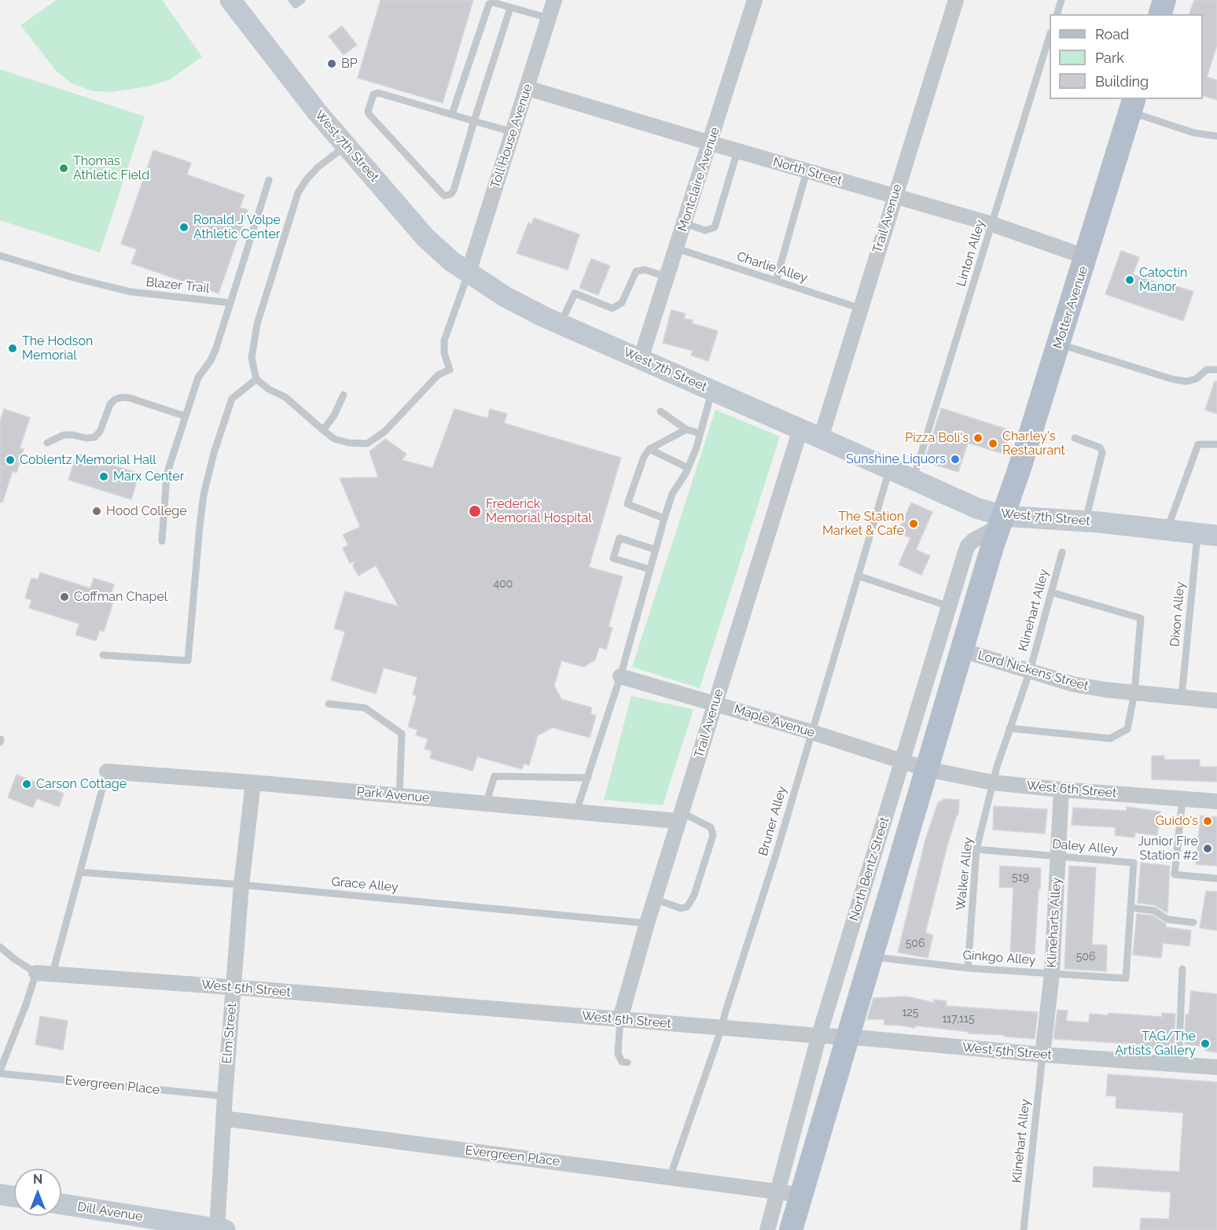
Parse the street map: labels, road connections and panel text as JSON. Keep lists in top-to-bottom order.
{
  "streets": {
    "main road": [
      "West 7th Street",
      "Motter Avenue",
      "North Bentz Street",
      "Dill Avenue"
    ],
    "street": [
      "Toll House Avenue",
      "North Street",
      "Montclaire Avenue",
      "Trail Avenue",
      "Lord Nickens Street",
      "Maple Avenue",
      "West 6th Street",
      "Park Avenue",
      "Klineharts Alley",
      "West 5th Street",
      "Elm Street",
      "Evergreen Place"
    ],
    "lane": [
      "Linton Alley",
      "Charlie Alley",
      "Blazer Trail",
      "Klinehart Alley",
      "Dixon Alley",
      "Bruner Alley",
      "Daley Alley",
      "Walker Alley",
      "Grace Alley",
      "Ginkgo Alley"
    ]
  },
  "crossings": [
    ["Toll House Avenue", "West 7th Street"],
    ["Toll House Avenue", "North Street"],
    ["West 7th Street", "Montclaire Avenue"],
    ["West 7th Street", "Trail Avenue"],
    ["West 7th Street", "Linton Alley"],
    ["West 7th Street", "Motter Avenue"],
    ["West 7th Street", "Dixon Alley"],
    ["West 7th Street", "Bruner Alley"],
    ["West 7th Street", "North Bentz Street"],
    ["North Street", "Montclaire Avenue"],
    ["North Street", "Trail Avenue"],
    ["North Street", "Linton Alley"],
    ["North Street", "Motter Avenue"],
    ["Montclaire Avenue", "Charlie Alley"],
    ["Trail Avenue", "Charlie Alley"],
    ["Trail Avenue", "Maple Avenue"],
    ["Trail Avenue", "Park Avenue"],
    ["Trail Avenue", "Grace Alley"],
    ["Trail Avenue", "West 5th Street"],
    ["Motter Avenue", "North Bentz Street"],
    ["Klinehart Alley", "Lord Nickens Street"],
    ["Klinehart Alley", "West 6th Street"],
    ["Klinehart Alley", "Walker Alley"],
    ["Klinehart Alley", "Klineharts Alley"],
    ["Klinehart Alley", "West 5th Street"],
    ["Dixon Alley", "Lord Nickens Street"],
    ["Lord Nickens Street", "North Bentz Street"],
    ["Maple Avenue", "West 6th Street"],
    ["Maple Avenue", "Bruner Alley"],
    ["Maple Avenue", "North Bentz Street"],
    ["West 6th Street", "North Bentz Street"],
    ["West 6th Street", "Walker Alley"],
    ["West 6th Street", "Klineharts Alley"],
    ["Park Avenue", "Elm Street"],
    ["Bruner Alley", "West 5th Street"],
    ["Bruner Alley", "Evergreen Place"],
    ["Daley Alley", "Walker Alley"],
    ["Daley Alley", "Klineharts Alley"],
    ["Daley Alley", "Ginkgo Alley"],
    ["North Bentz Street", "Ginkgo Alley"],
    ["North Bentz Street", "West 5th Street"],
    ["North Bentz Street", "Evergreen Place"],
    ["Walker Alley", "Ginkgo Alley"],
    ["Grace Alley", "Elm Street"],
    ["Klineharts Alley", "Ginkgo Alley"],
    ["Klineharts Alley", "West 5th Street"],
    ["West 5th Street", "Elm Street"],
    ["Elm Street", "Evergreen Place"],
    ["Elm Street", "Dill Avenue"]
  ],
  "places": [
    "BP",
    "Thomas Athletic Field",
    "Ronald J Volpe Athletic Center",
    "Catoctin Manor",
    "The Hodson Memorial",
    "Pizza Boli's",
    "Charley's Restaurant",
    "Sunshine Liquors",
    "Coblentz Memorial Hall",
    "Marx Center",
    "Hood College",
    "Frederick Memorial Hospital",
    "The Station Market & Cafe",
    "Coffman Chapel",
    "Carson Cottage",
    "Guido's",
    "Junior Fire Station #2",
    "TAG/The Artists Gallery"
  ],
  "house_numbers": [
    "400",
    "519",
    "506",
    "506",
    "125",
    "117,115"
  ],
  "legend": ["Road", "Park", "Building"],
  "north": "top"
}
